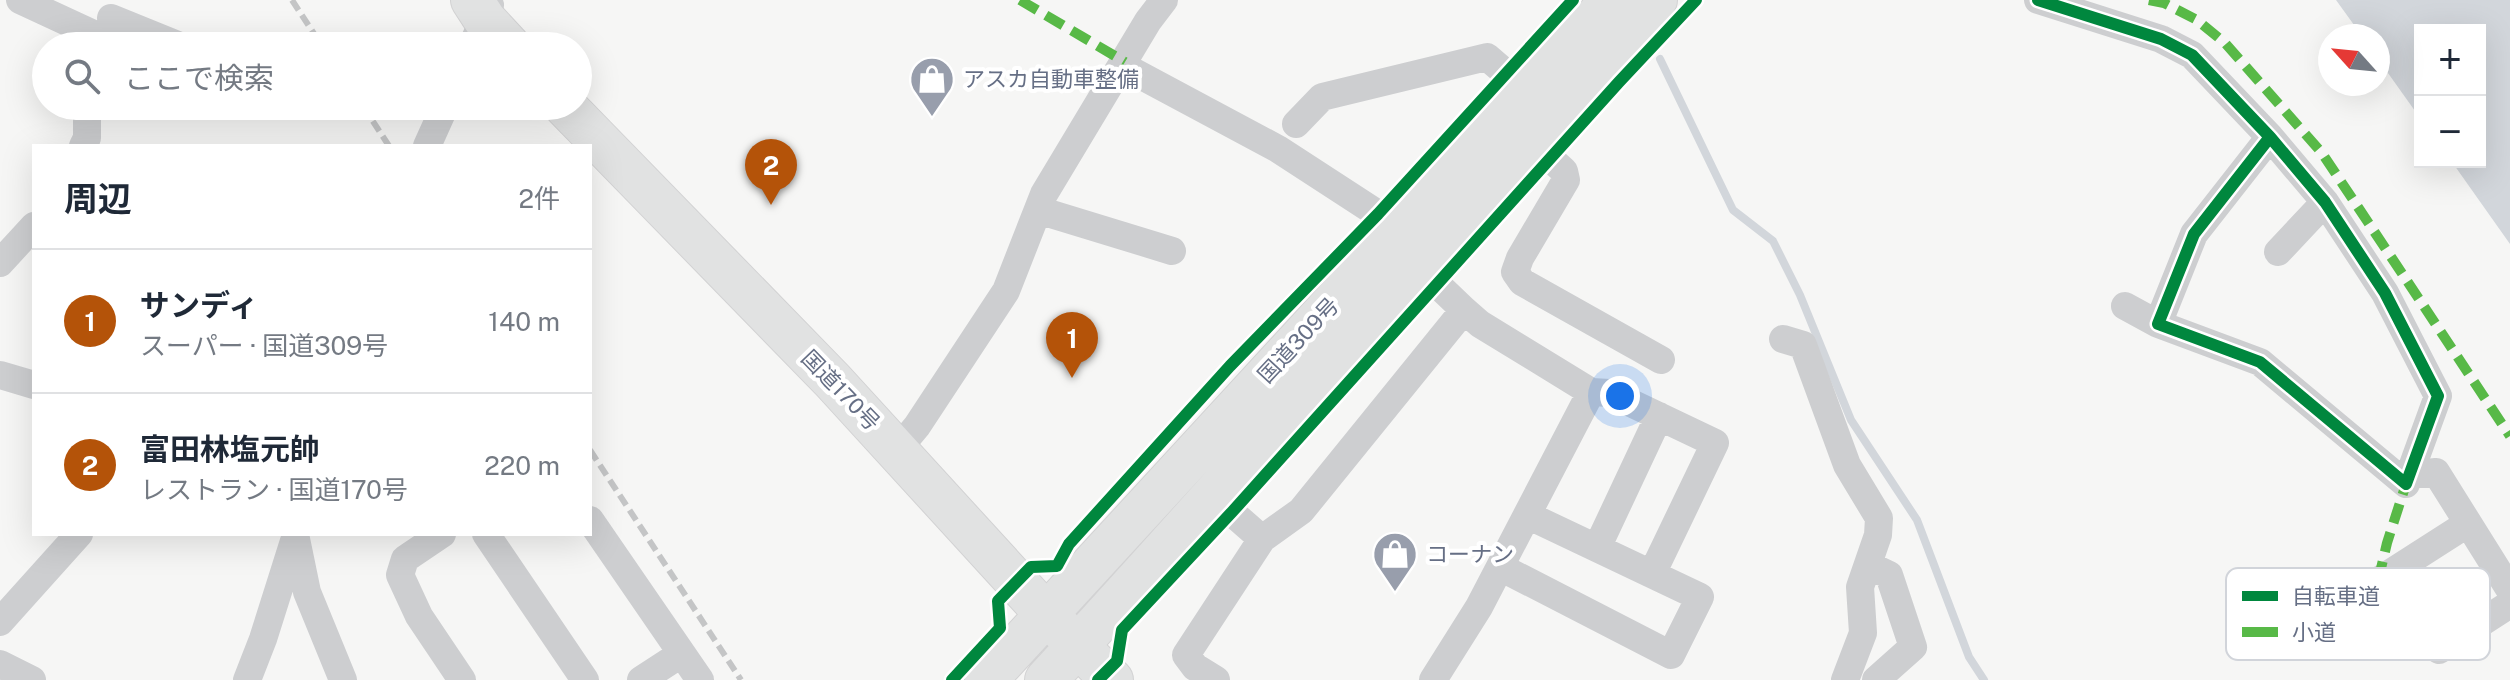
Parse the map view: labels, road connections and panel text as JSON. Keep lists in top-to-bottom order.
{
  "streets": {
    "highway": ["国道309号", "国道170号"]
  },
  "crossings": [
    ["国道309号", "国道170号"]
  ],
  "places": {
    "shop": ["アスカ自動車整備", "コーナン"]
  },
  "legend": ["自転車道", "小道"],
  "north": "top left",
  "page": {
    "map_buttons": ["+", "−"],
    "search": "ここで検索",
    "pins": ["2", "1"],
    "heading": ["周辺", "2件"],
    "list": [
      {
        "mark": "1",
        "name": "サンディ",
        "note": "スーパー · 国道309号",
        "value": "140 m"
      },
      {
        "mark": "2",
        "name": "富田林塩元帥",
        "note": "レストラン · 国道170号",
        "value": "220 m"
      }
    ]
  }
}
